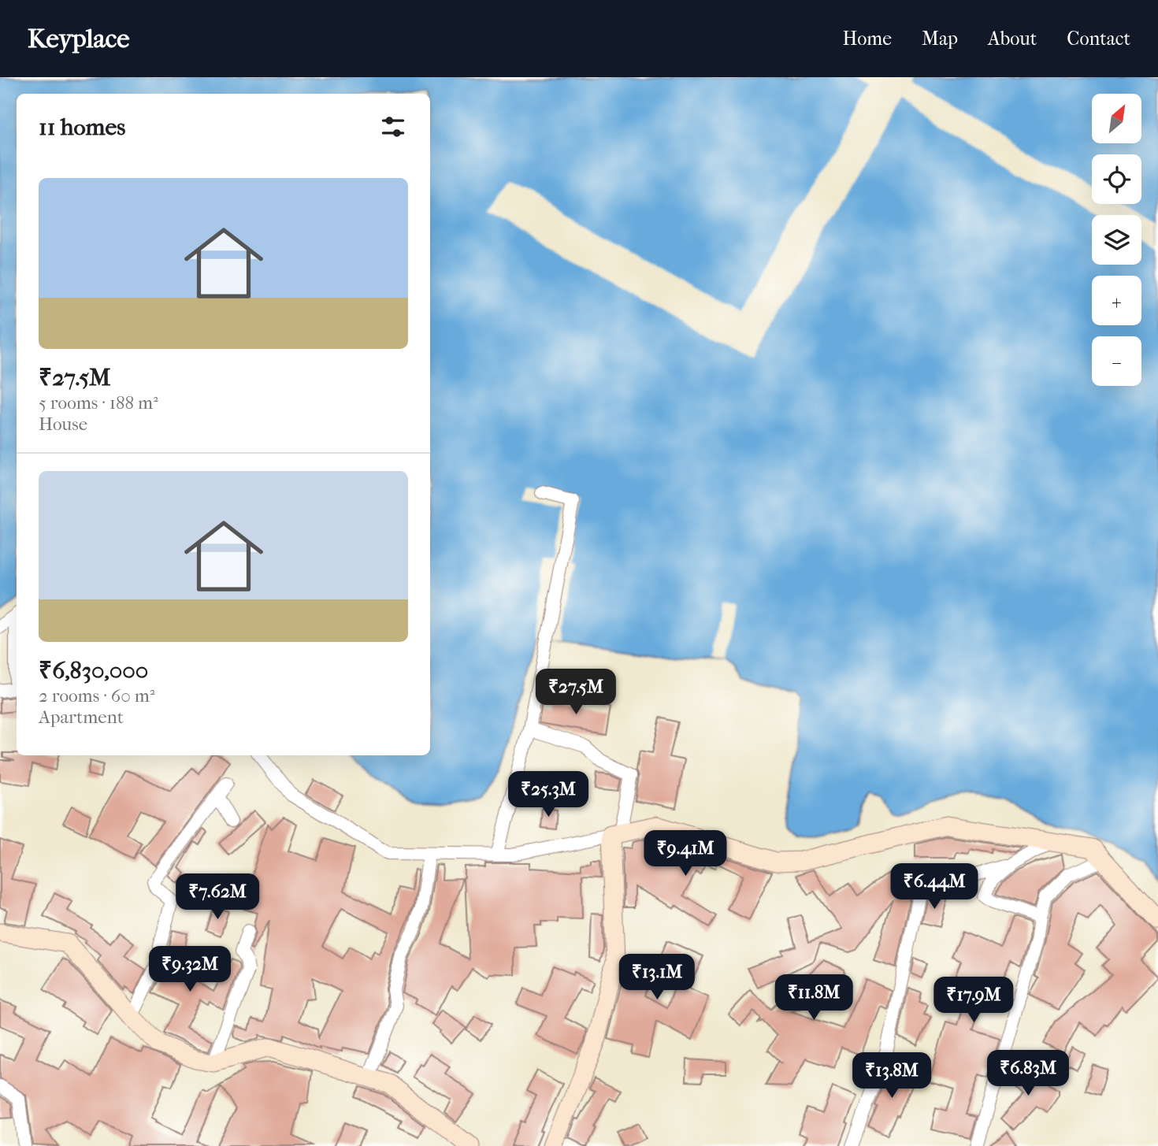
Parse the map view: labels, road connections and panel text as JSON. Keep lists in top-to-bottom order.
{
  "north": "top right",
  "page": {
    "header": "Keyplace",
    "nav": [
      "Home",
      "Map",
      "About",
      "Contact"
    ],
    "map_buttons": ["+", "−"],
    "heading": "11 homes",
    "list": [
      {
        "name": "₹27.5M",
        "note": "5 rooms · 188 m² · House"
      },
      {
        "name": "₹6,830,000",
        "note": "2 rooms · 60 m² · Apartment"
      }
    ],
    "price": [
      "₹27.5M",
      "₹25.3M",
      "₹9.41M",
      "₹6.44M",
      "₹7.62M",
      "₹9.32M",
      "₹13.1M",
      "₹11.8M",
      "₹17.9M",
      "₹6.83M",
      "₹13.8M"
    ]
  }
}
